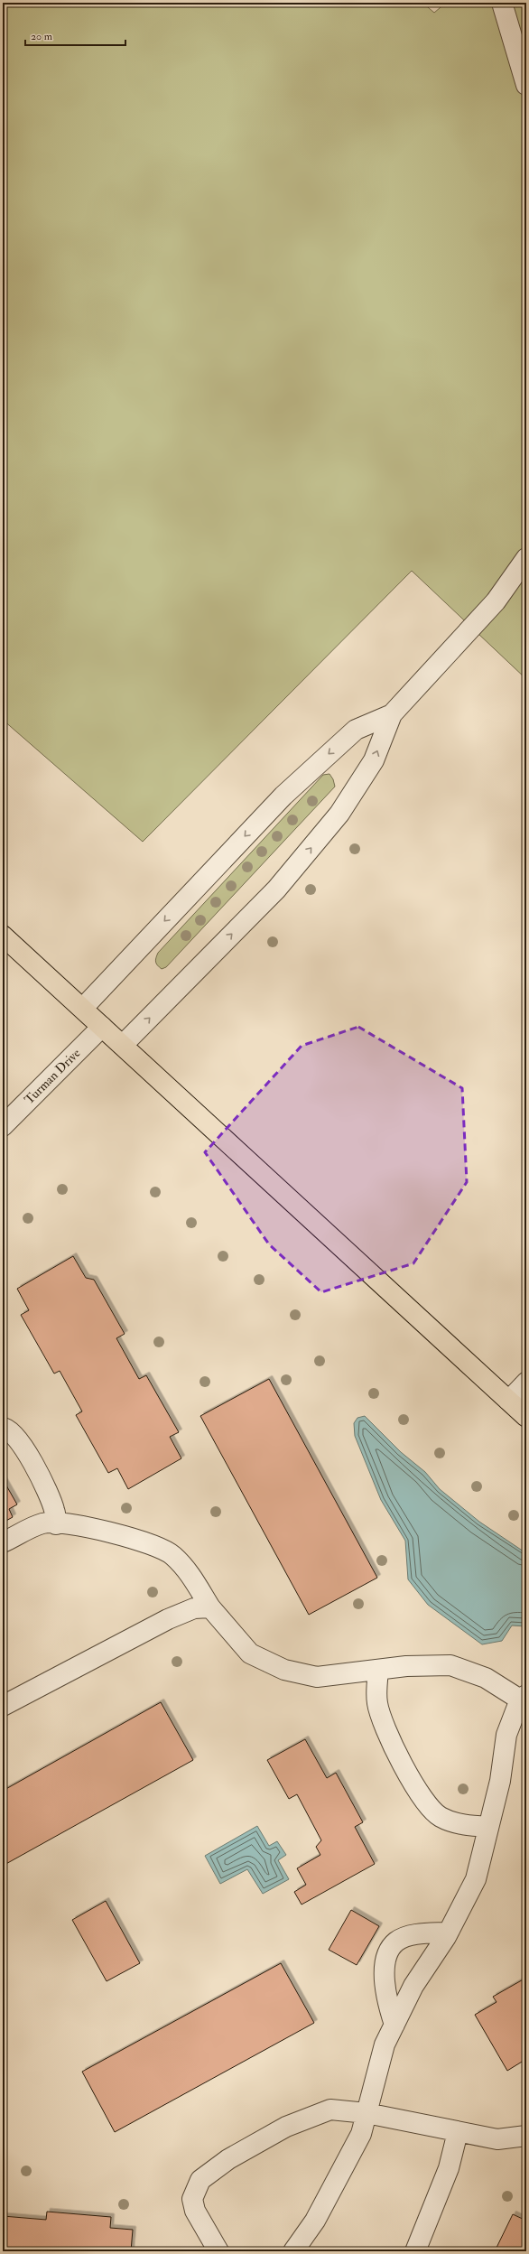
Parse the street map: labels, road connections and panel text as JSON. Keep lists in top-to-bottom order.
{
  "streets": {
    "street": ["Turman Drive"]
  },
  "scale_bar": "20 m"
}
